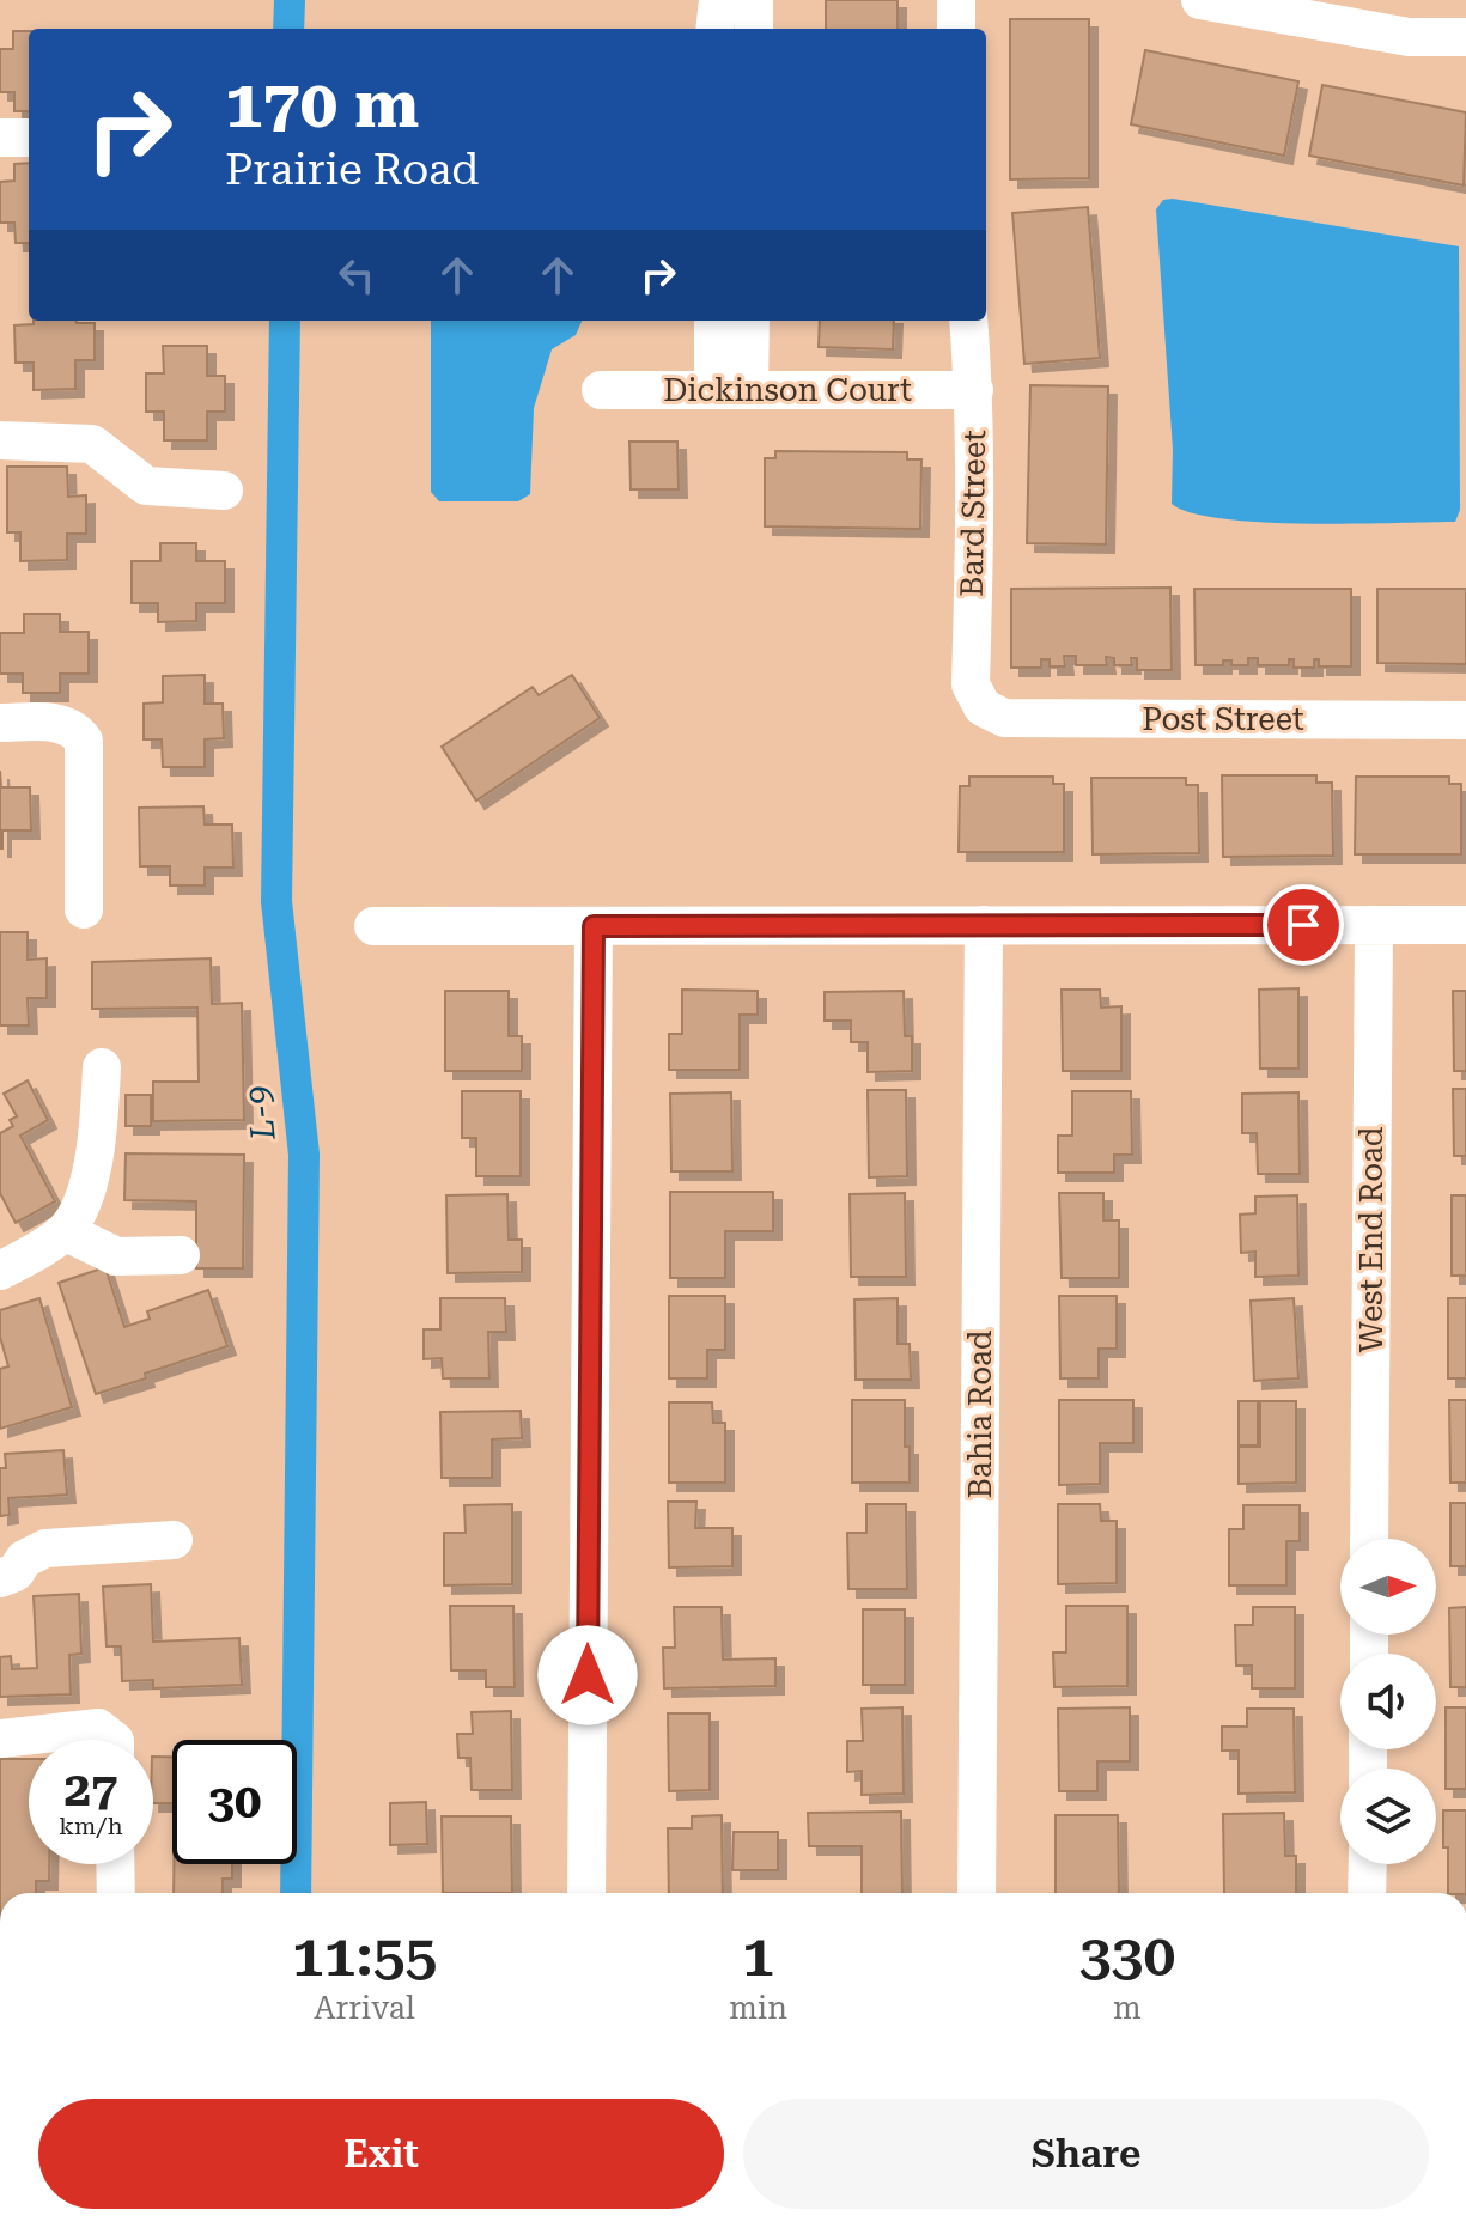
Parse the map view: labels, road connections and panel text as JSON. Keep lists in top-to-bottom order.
{
  "streets": {
    "street": [
      "Dickinson Court",
      "Bard Street",
      "Post Street",
      "West End Road",
      "Bahia Road"
    ]
  },
  "crossings": [
    ["Dickinson Court", "Bard Street"],
    ["Bard Street", "Post Street"]
  ],
  "water": ["L-9"],
  "north": "right",
  "page": {
    "turn": ["170 m", "Prairie Road"],
    "speed": "27 km/h",
    "limit": "30",
    "eta": [
      "11:55",
      "Arrival",
      "1",
      "min",
      "330",
      "m"
    ],
    "buttons": ["Exit", "Share"]
  }
}
